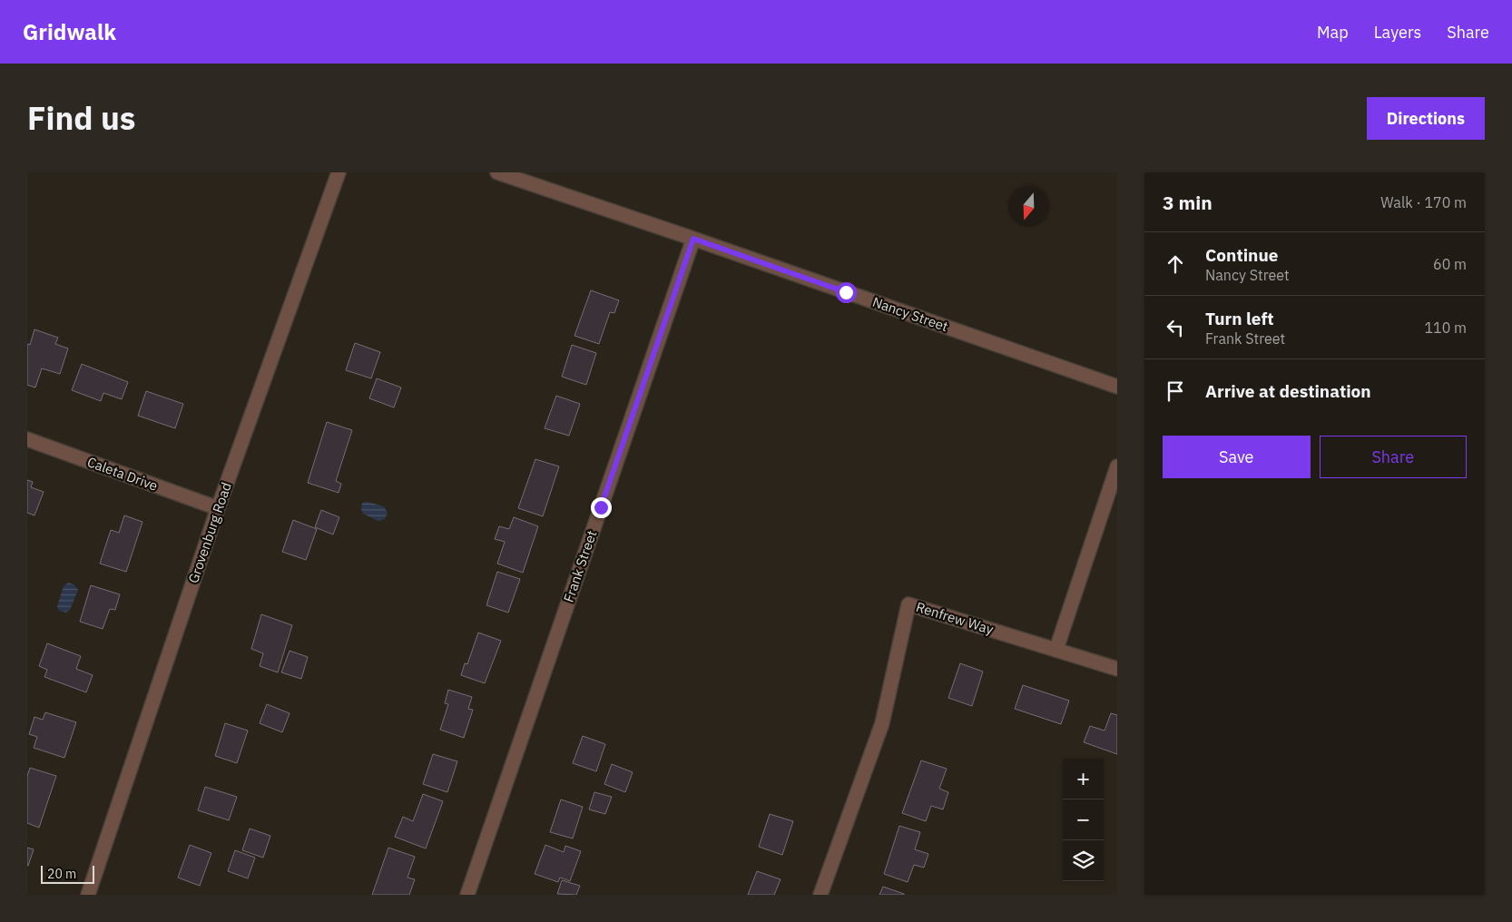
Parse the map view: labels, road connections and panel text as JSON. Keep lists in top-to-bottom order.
{
  "streets": {
    "street": [
      "Nancy Street",
      "Caleta Drive",
      "Grovenburg Road",
      "Frank Street",
      "Renfrew Way"
    ]
  },
  "crossings": [
    ["Nancy Street", "Frank Street"],
    ["Caleta Drive", "Grovenburg Road"]
  ],
  "scale_bar": "20 m",
  "north": "bottom",
  "page": {
    "header": "Gridwalk",
    "nav": ["Map", "Layers", "Share"],
    "title": "Find us",
    "buttons": [
      "Directions",
      ["Save", "Share"]
    ],
    "heading": ["3 min", "Walk · 170 m"],
    "list": [
      ["Continue", "Nancy Street", "60 m"],
      ["Turn left", "Frank Street", "110 m"],
      "Arrive at destination"
    ],
    "map_buttons": ["+", "−"],
    "scale": "20 m"
  }
}
